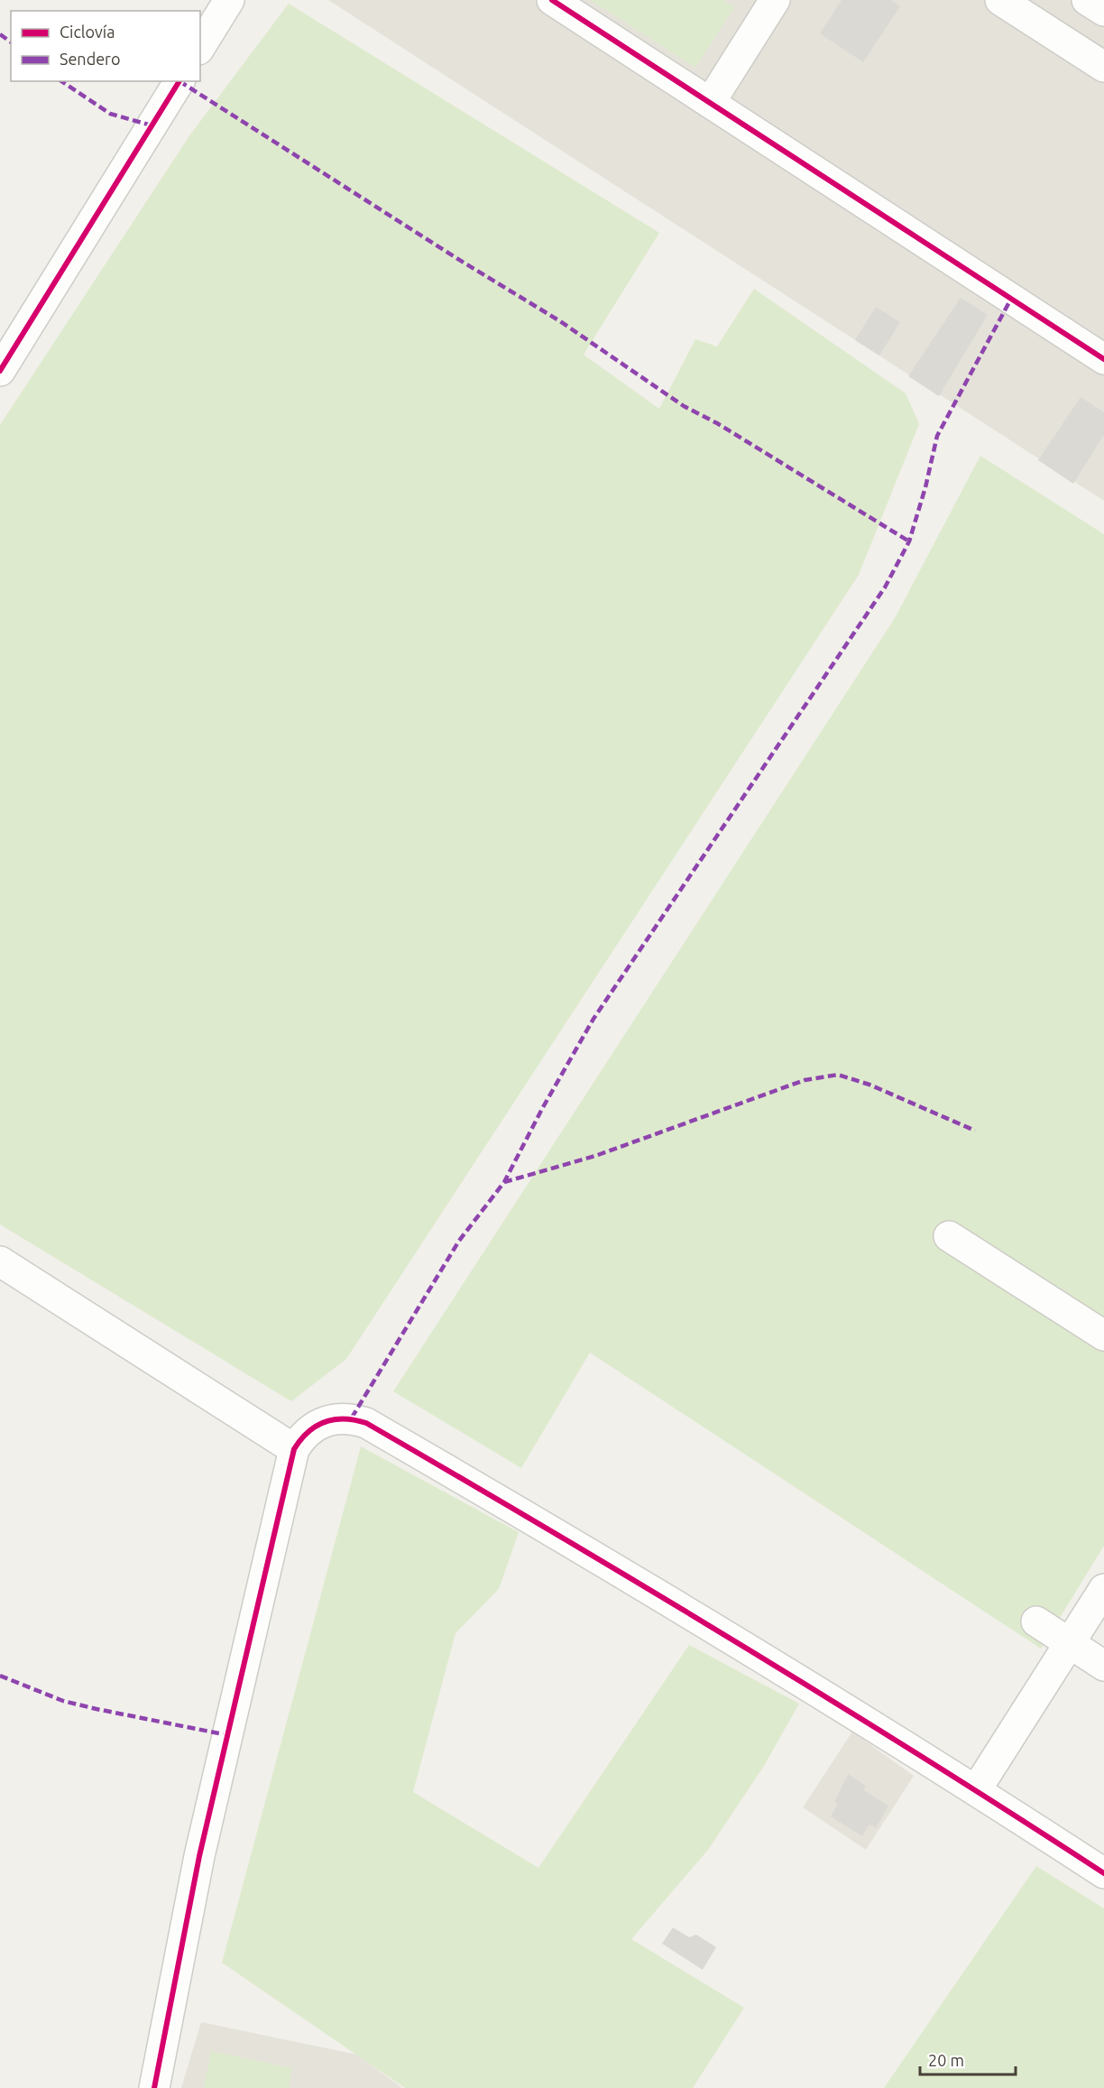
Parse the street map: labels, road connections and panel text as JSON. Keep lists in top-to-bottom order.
{
  "legend": ["Ciclovía", "Sendero"],
  "scale_bar": "20 m"
}
